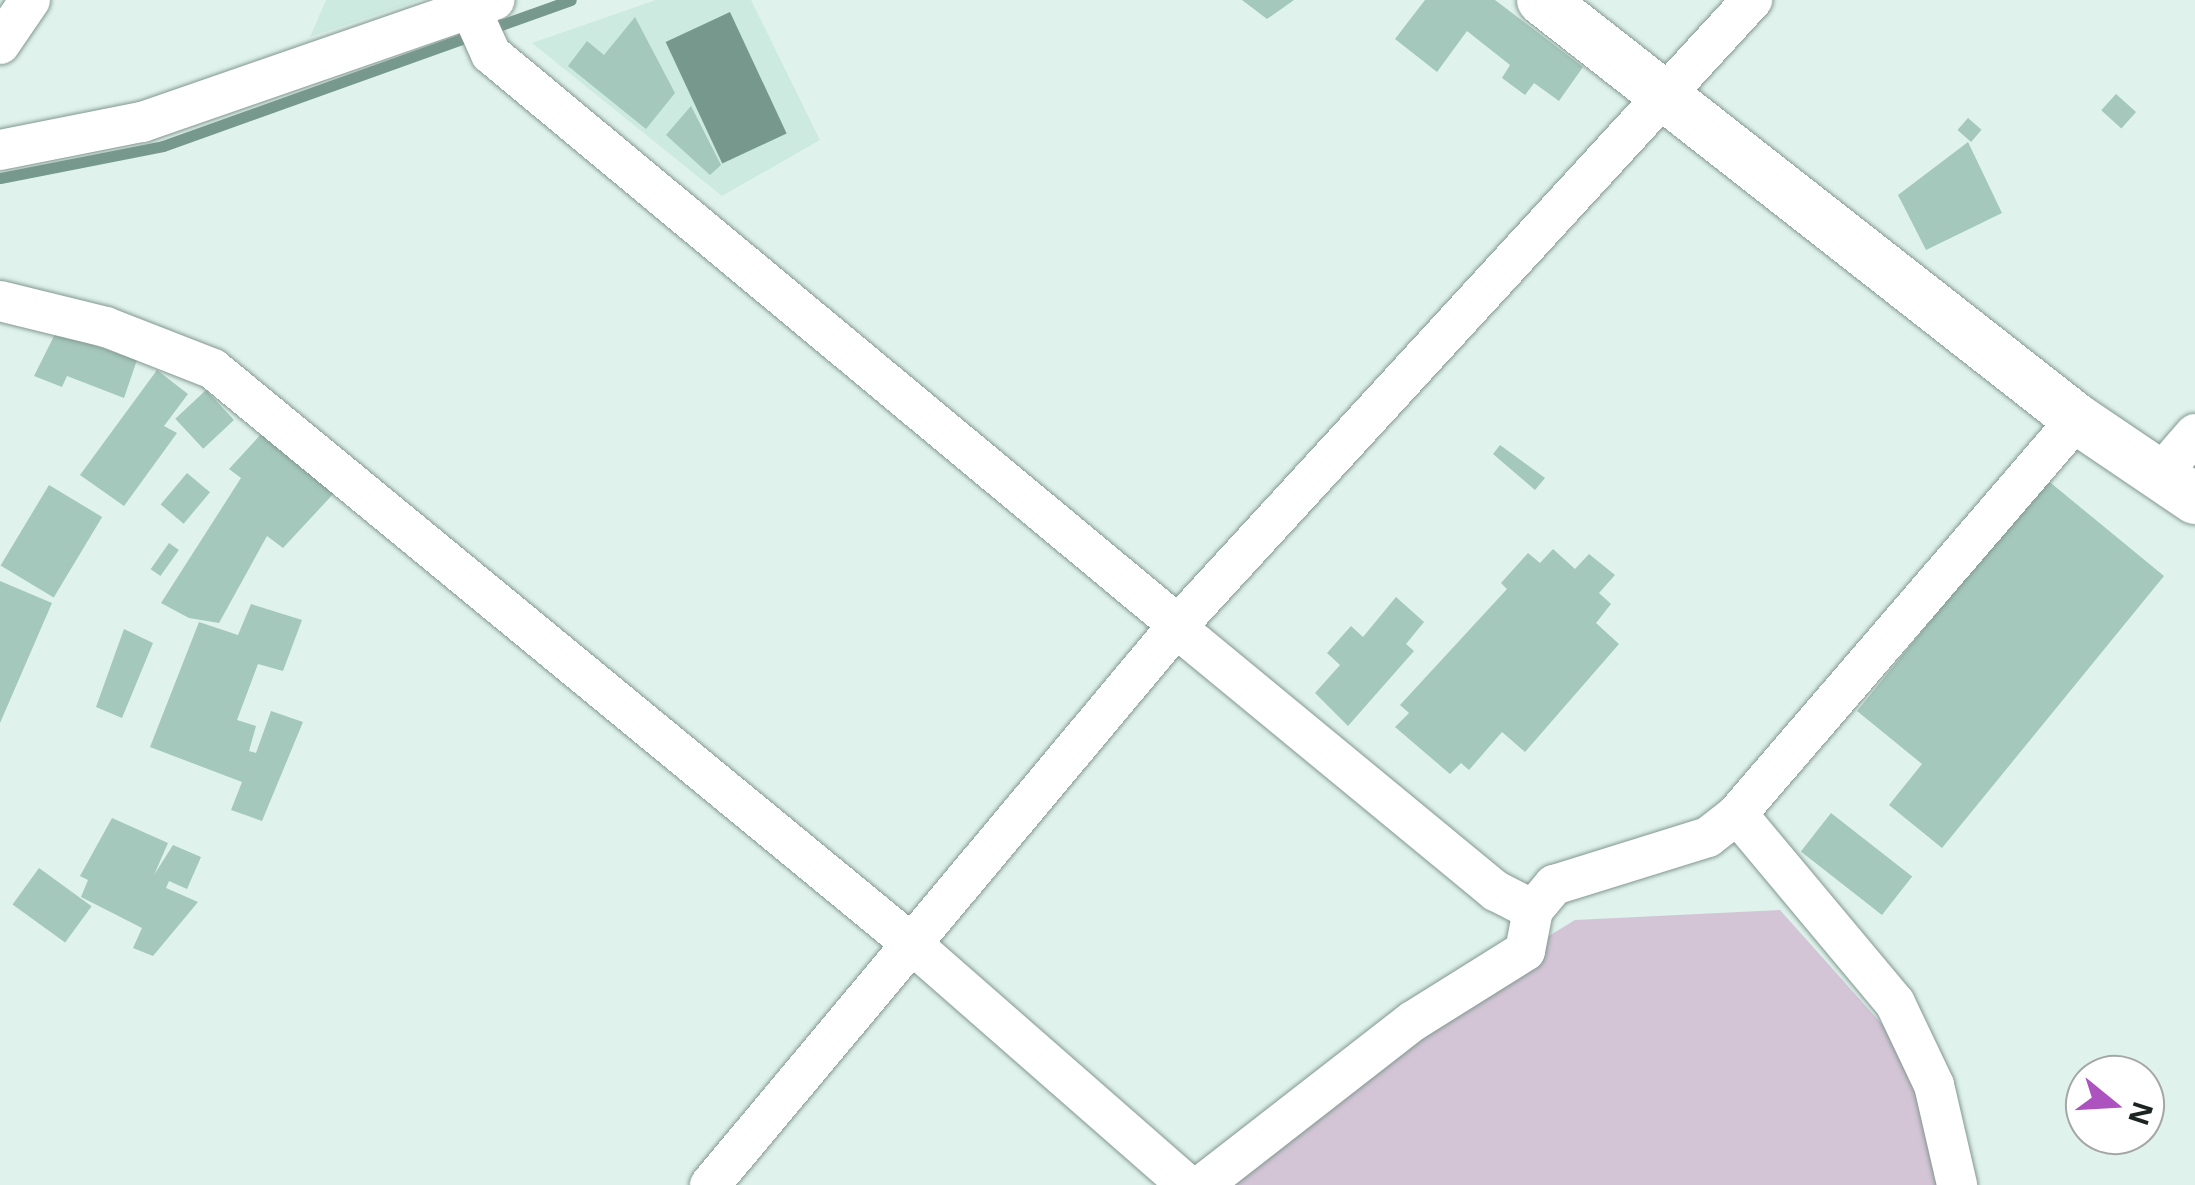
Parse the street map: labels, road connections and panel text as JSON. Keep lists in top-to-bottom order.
{
  "north": "right"
}
